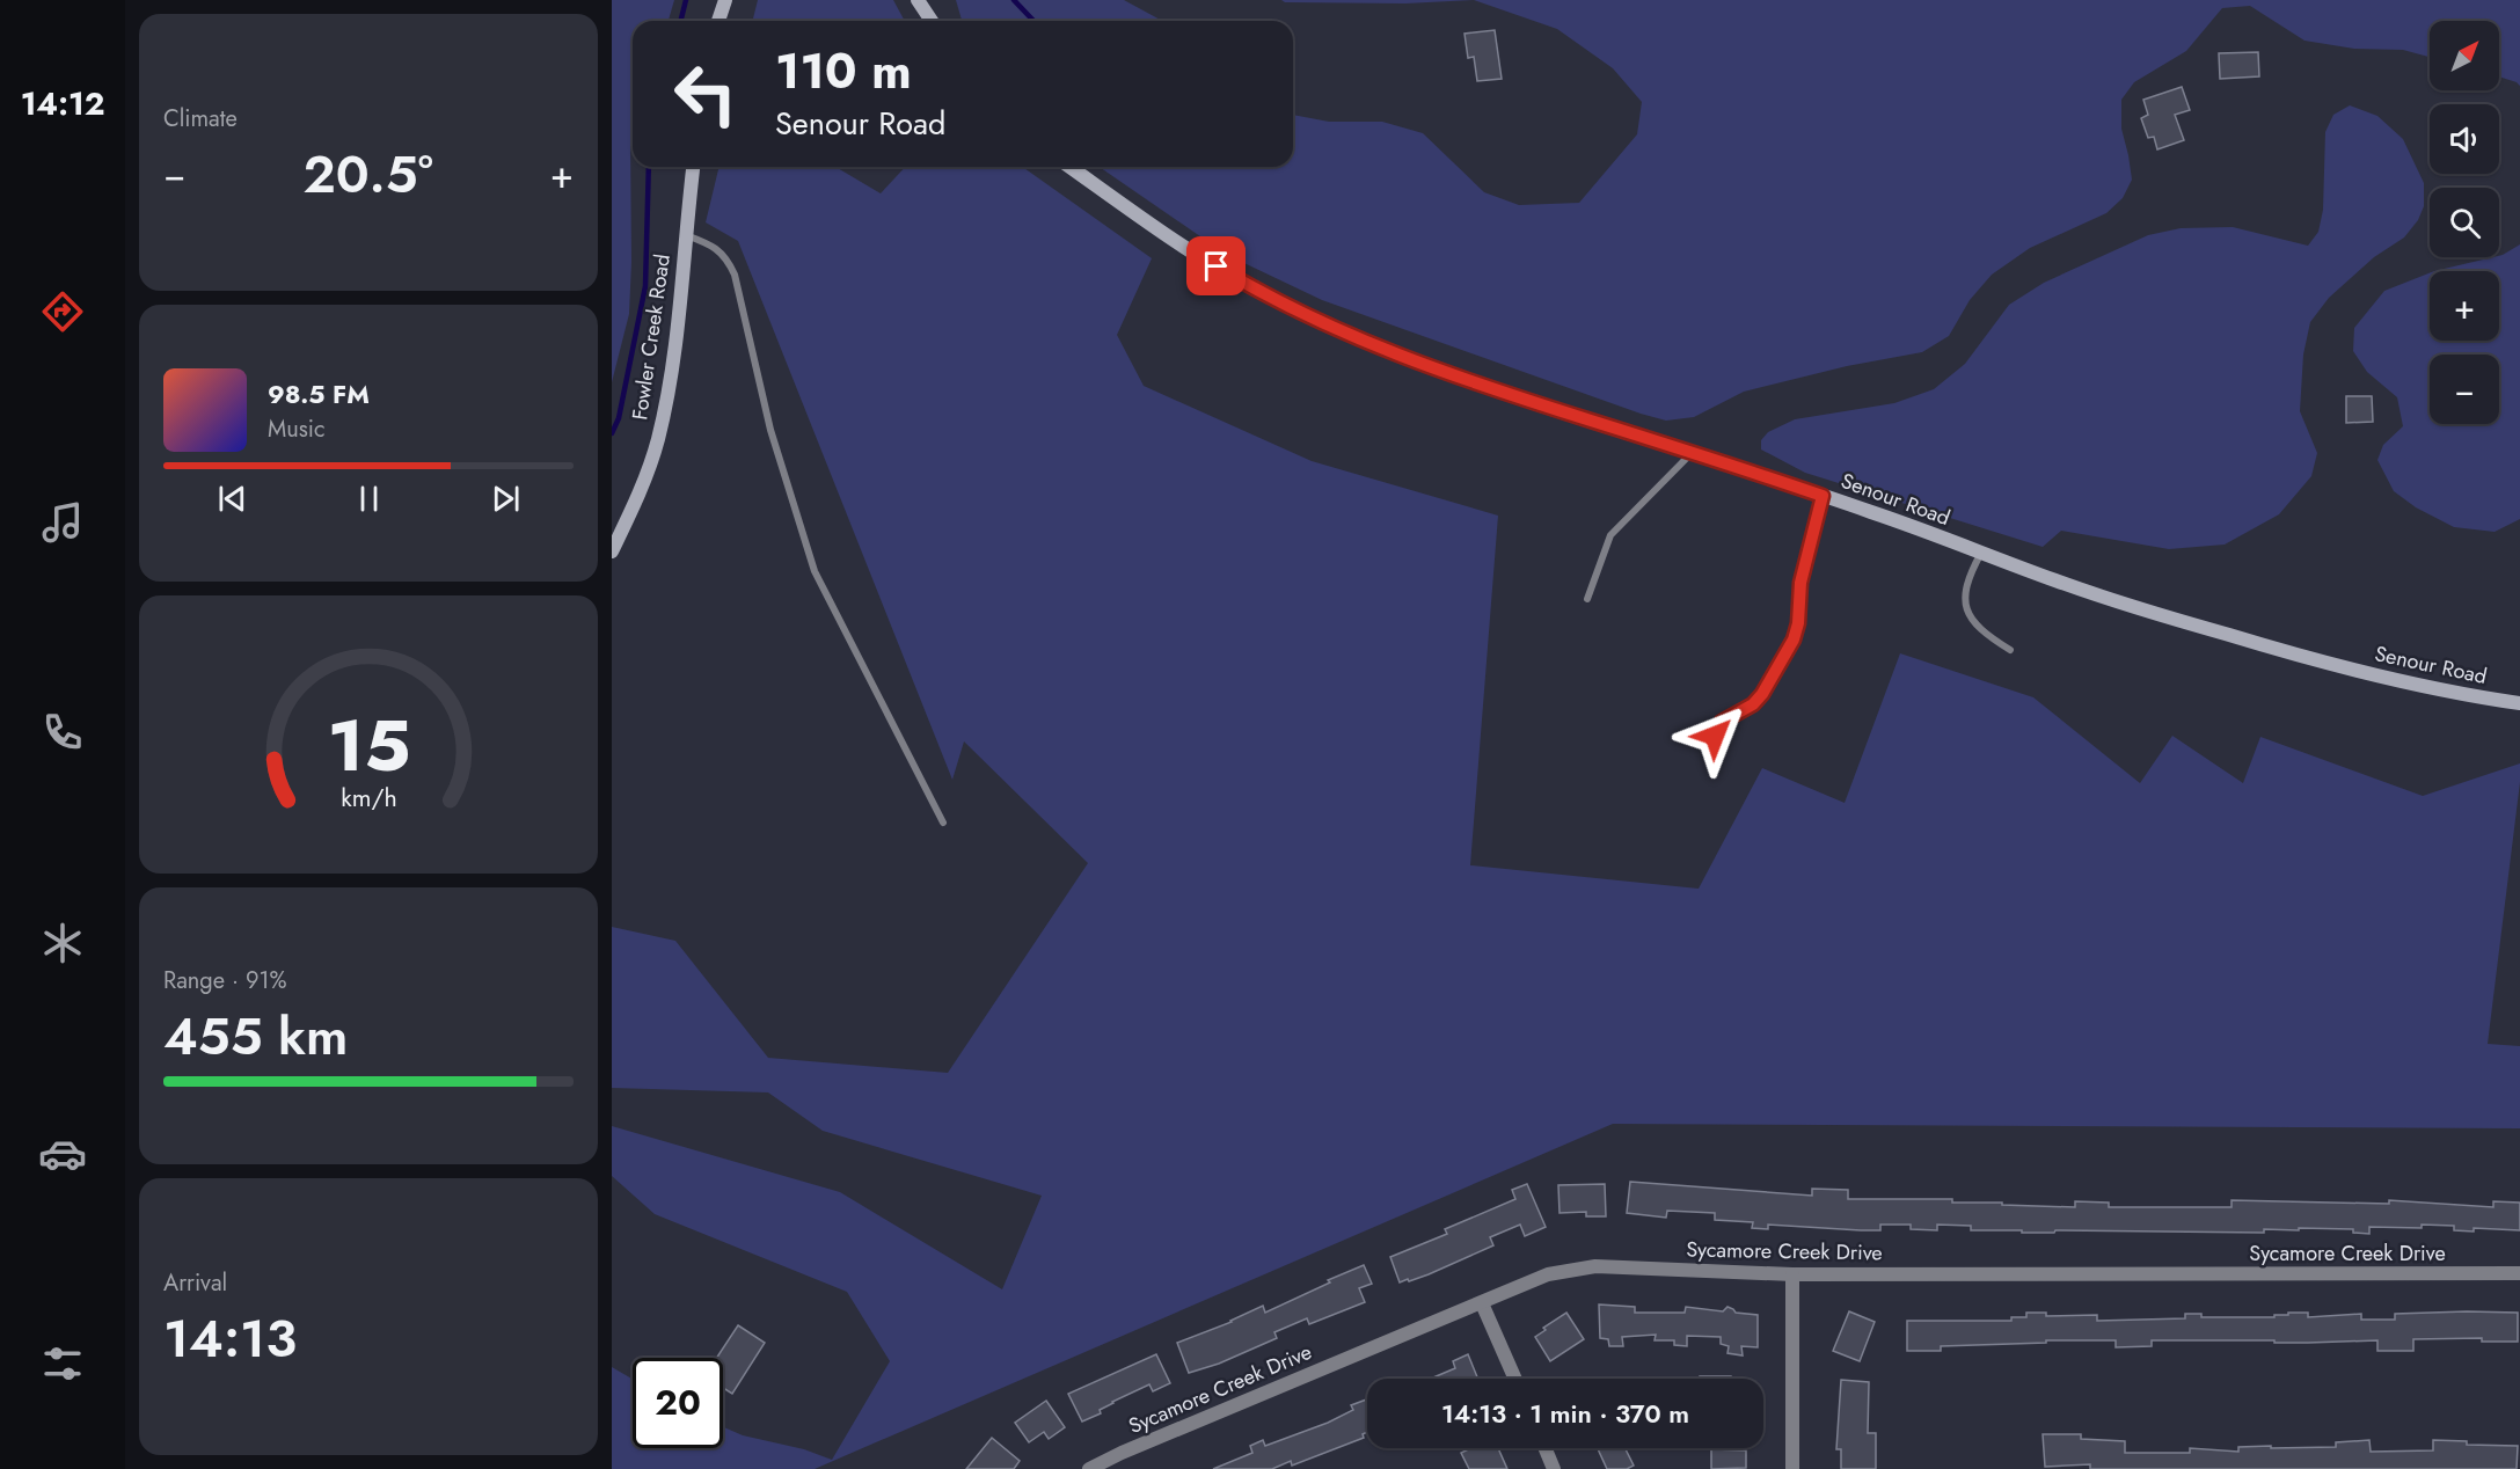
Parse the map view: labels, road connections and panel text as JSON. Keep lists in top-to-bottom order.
{
  "streets": {
    "street": ["Fowler Creek Road", "Senour Road", "Sycamore Creek Drive"]
  },
  "north": "top right",
  "page": {
    "tabs": "14:12",
    "tile": [
      "Climate",
      ["Range · 91%", "455 km"],
      ["Arrival", "14:13"]
    ],
    "map_buttons": ["+", "−"],
    "turn": ["110 m", "Senour Road"],
    "heat": ["−", "20.5°", "+"],
    "song": ["98.5 FM", "Music"],
    "limit": "20",
    "trip": "14:13 · 1 min · 370 m",
    "gauge": ["15", "km/h"]
  }
}
